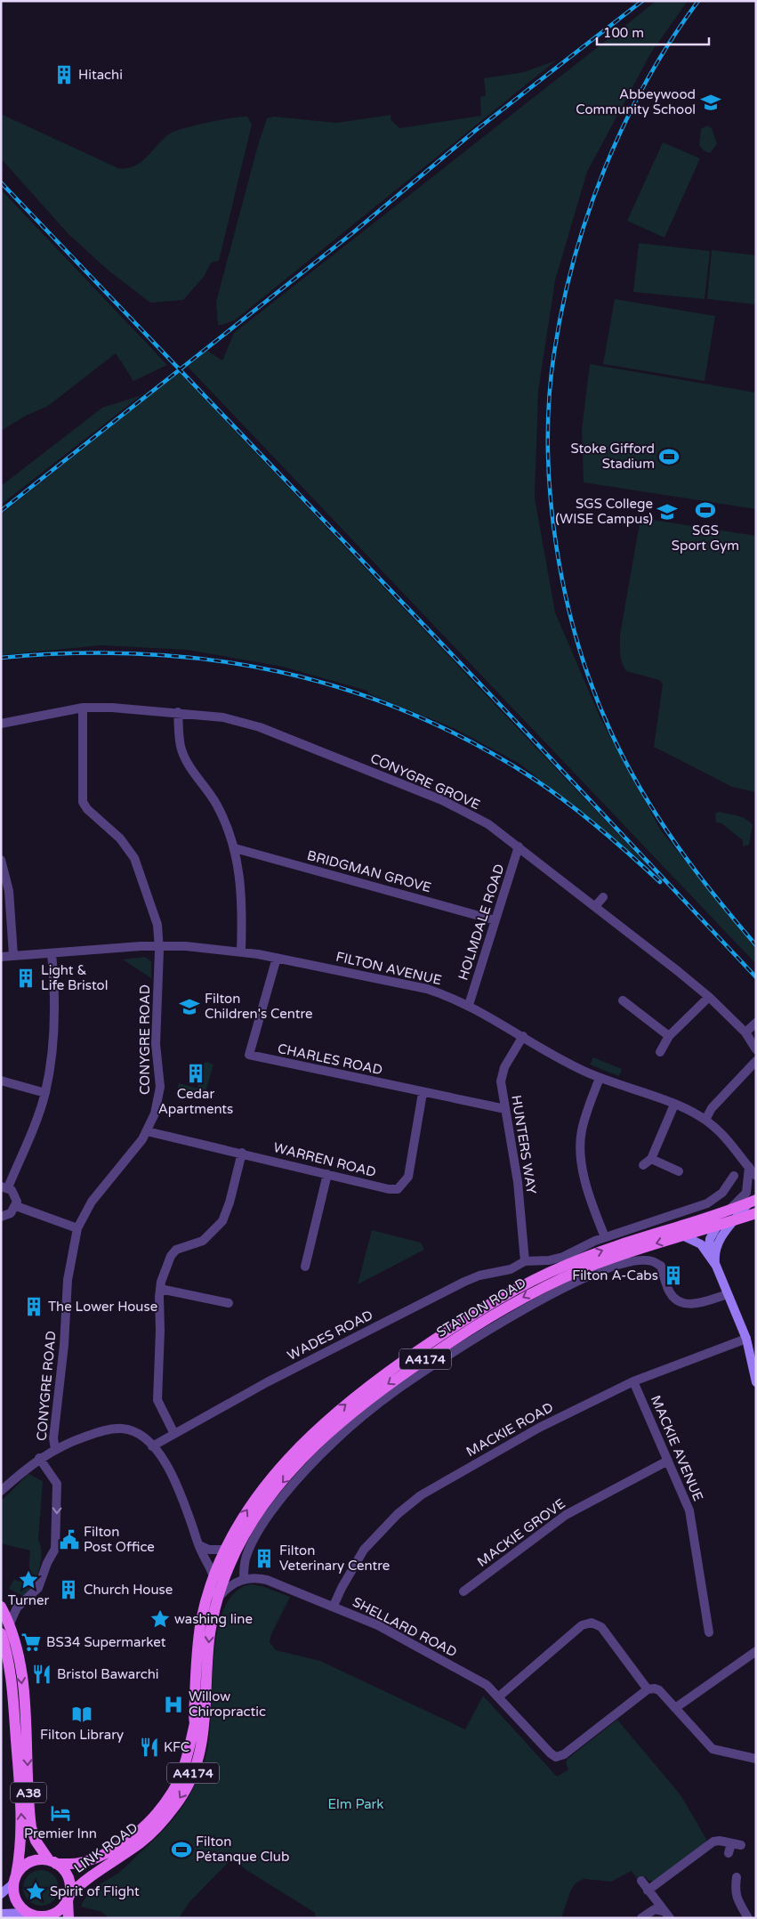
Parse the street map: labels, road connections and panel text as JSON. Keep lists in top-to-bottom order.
{
  "streets": {
    "main road": [
      "STATION ROAD",
      "A4174",
      "A38",
      "LINK ROAD"
    ],
    "street": [
      "CONYGRE GROVE",
      "BRIDGMAN GROVE",
      "HOLMDALE ROAD",
      "FILTON AVENUE",
      "CONYGRE ROAD",
      "CHARLES ROAD",
      "HUNTERS WAY",
      "WARREN ROAD",
      "WADES ROAD",
      "MACKIE ROAD",
      "MACKIE AVENUE",
      "MACKIE GROVE",
      "SHELLARD ROAD"
    ]
  },
  "crossings": [
    ["CONYGRE GROVE", "HOLMDALE ROAD"],
    ["CONYGRE GROVE", "CONYGRE ROAD"],
    ["BRIDGMAN GROVE", "HOLMDALE ROAD"],
    ["HOLMDALE ROAD", "FILTON AVENUE"],
    ["FILTON AVENUE", "CONYGRE ROAD"],
    ["FILTON AVENUE", "CHARLES ROAD"],
    ["FILTON AVENUE", "HUNTERS WAY"],
    ["CONYGRE ROAD", "WARREN ROAD"],
    ["CHARLES ROAD", "HUNTERS WAY"],
    ["CHARLES ROAD", "WARREN ROAD"],
    ["HUNTERS WAY", "STATION ROAD"],
    ["HUNTERS WAY", "WADES ROAD"],
    ["STATION ROAD", "WADES ROAD"],
    ["STATION ROAD", "A4174"],
    ["STATION ROAD", "SHELLARD ROAD"],
    ["STATION ROAD", "LINK ROAD"],
    ["A4174", "LINK ROAD"],
    ["MACKIE ROAD", "MACKIE AVENUE"],
    ["MACKIE ROAD", "SHELLARD ROAD"],
    ["MACKIE AVENUE", "MACKIE GROVE"],
    ["A38", "LINK ROAD"]
  ],
  "parks": ["Elm Park"],
  "places": {
    "building": [
      "Hitachi",
      "Light & Life Bristol",
      "Cedar Apartments",
      "Filton A-Cabs",
      "The Lower House",
      "Filton Veterinary Centre",
      "Church House"
    ],
    "school or university": ["Abbeywood Community School", "SGS College (WISE Campus)", "Filton Children's Centre"],
    "sports": ["Stoke Gifford Stadium", "SGS Sport Gym", "Filton Pétanque Club"],
    "public building": ["Filton Post Office"],
    "place": ["Turner", "washing line", "Spirit of Flight"],
    "supermarket": ["BS34 Supermarket"],
    "restaurant": ["Bristol Bawarchi", "KFC"],
    "hospital": ["Willow Chiropractic"],
    "library": ["Filton Library"],
    "hotel": ["Premier Inn"]
  },
  "scale_bar": "100 m"
}
